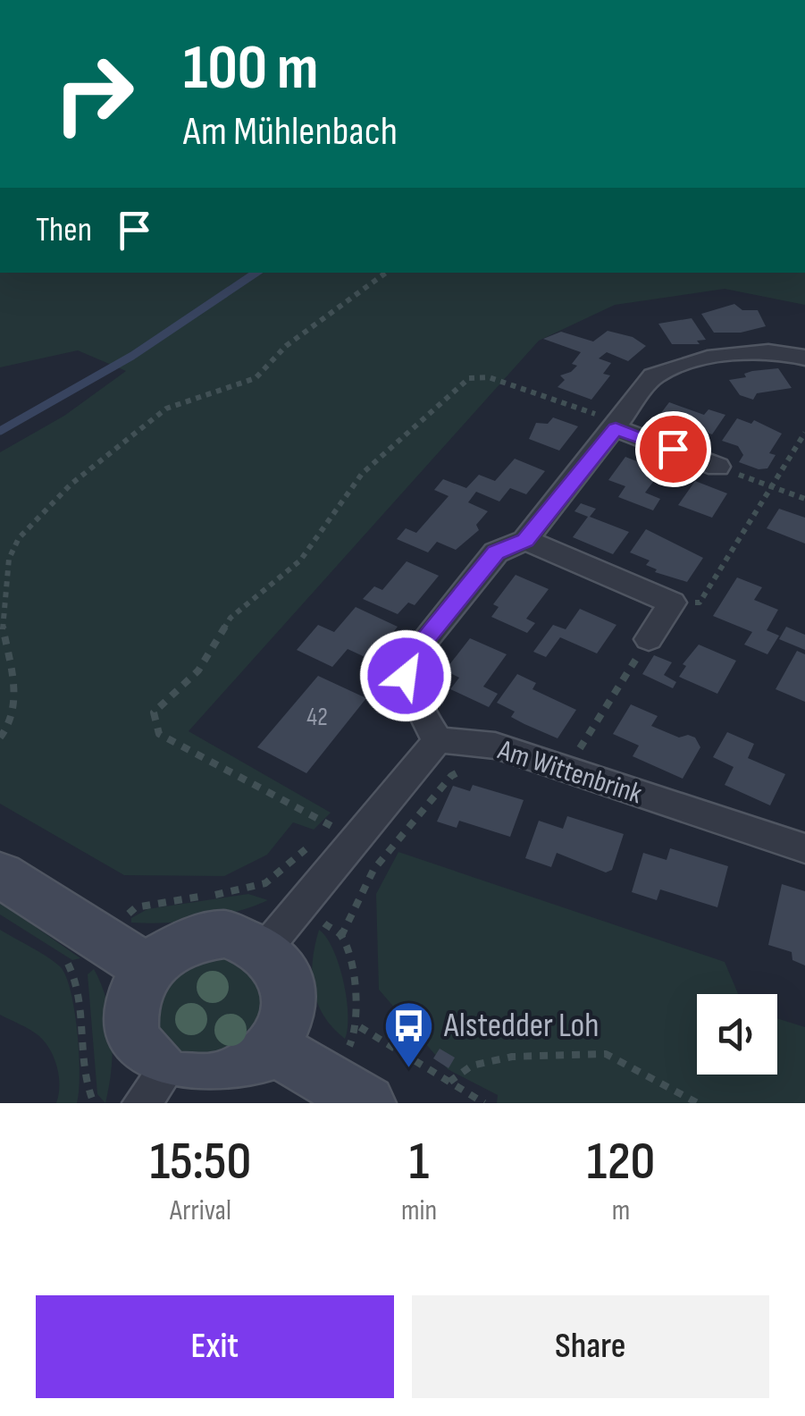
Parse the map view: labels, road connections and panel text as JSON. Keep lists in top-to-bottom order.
{
  "streets": {
    "street": ["Am Wittenbrink"]
  },
  "places": {
    "bus stop": ["Alstedder Loh"]
  },
  "house_numbers": ["42"],
  "page": {
    "turn": ["100 m", "Am Mühlenbach"],
    "then": "Then",
    "eta": [
      "15:50",
      "Arrival",
      "1",
      "min",
      "120",
      "m"
    ],
    "buttons": ["Exit", "Share"]
  }
}
